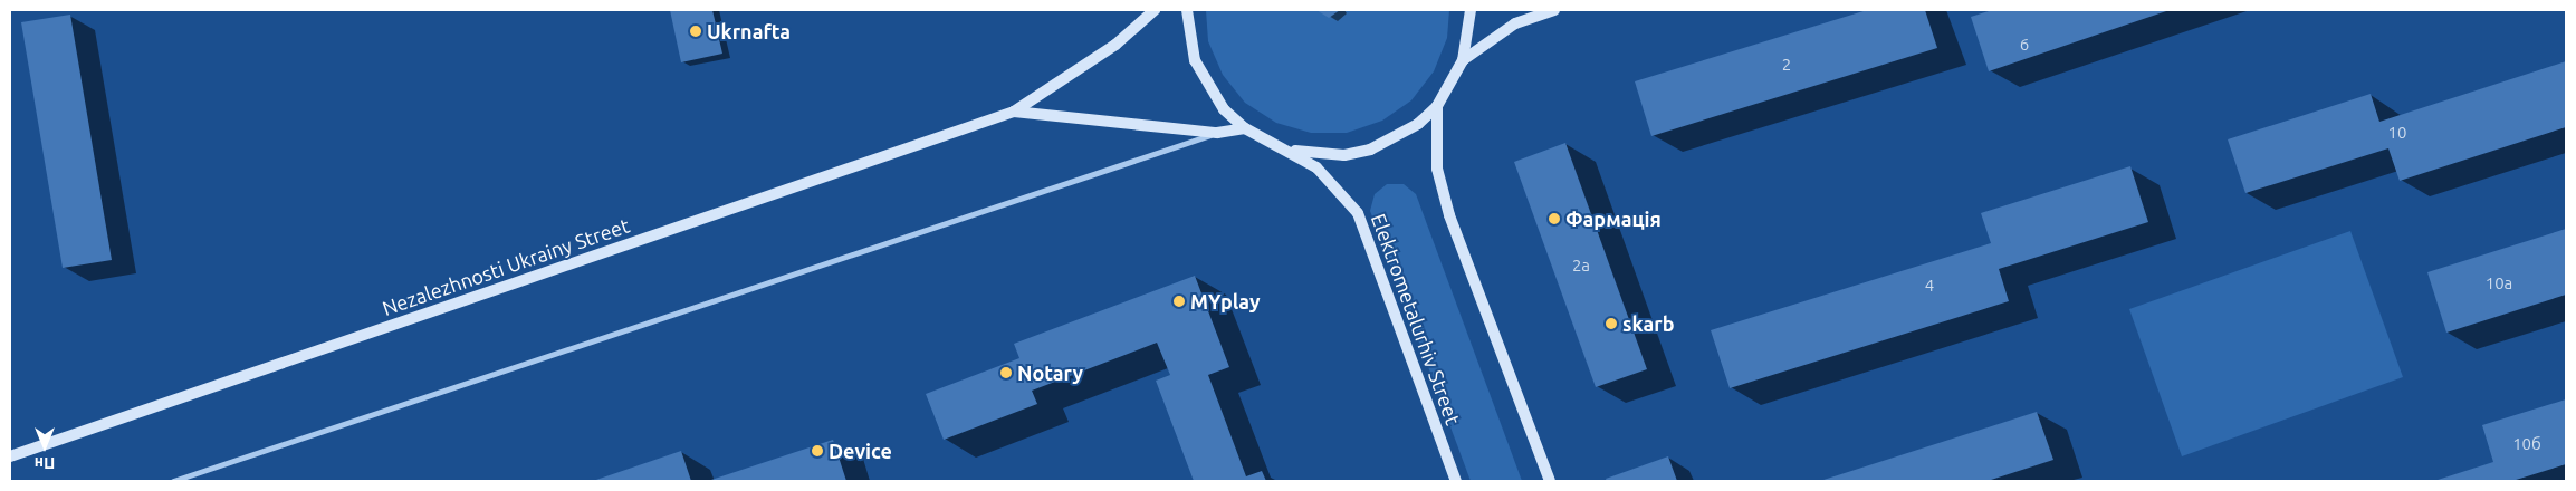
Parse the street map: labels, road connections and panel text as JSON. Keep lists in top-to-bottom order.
{
  "streets": {
    "main road": ["Nezalezhnosti Ukrainy Street", "Elektrometalurhiv Street"]
  },
  "places": [
    "Ukrnafta",
    "Фармація",
    "MYplay",
    "skarb",
    "Notary",
    "Device"
  ],
  "house_numbers": [
    "6",
    "2",
    "10",
    "2а",
    "10а",
    "4",
    "10б"
  ],
  "north": "bottom"
}
